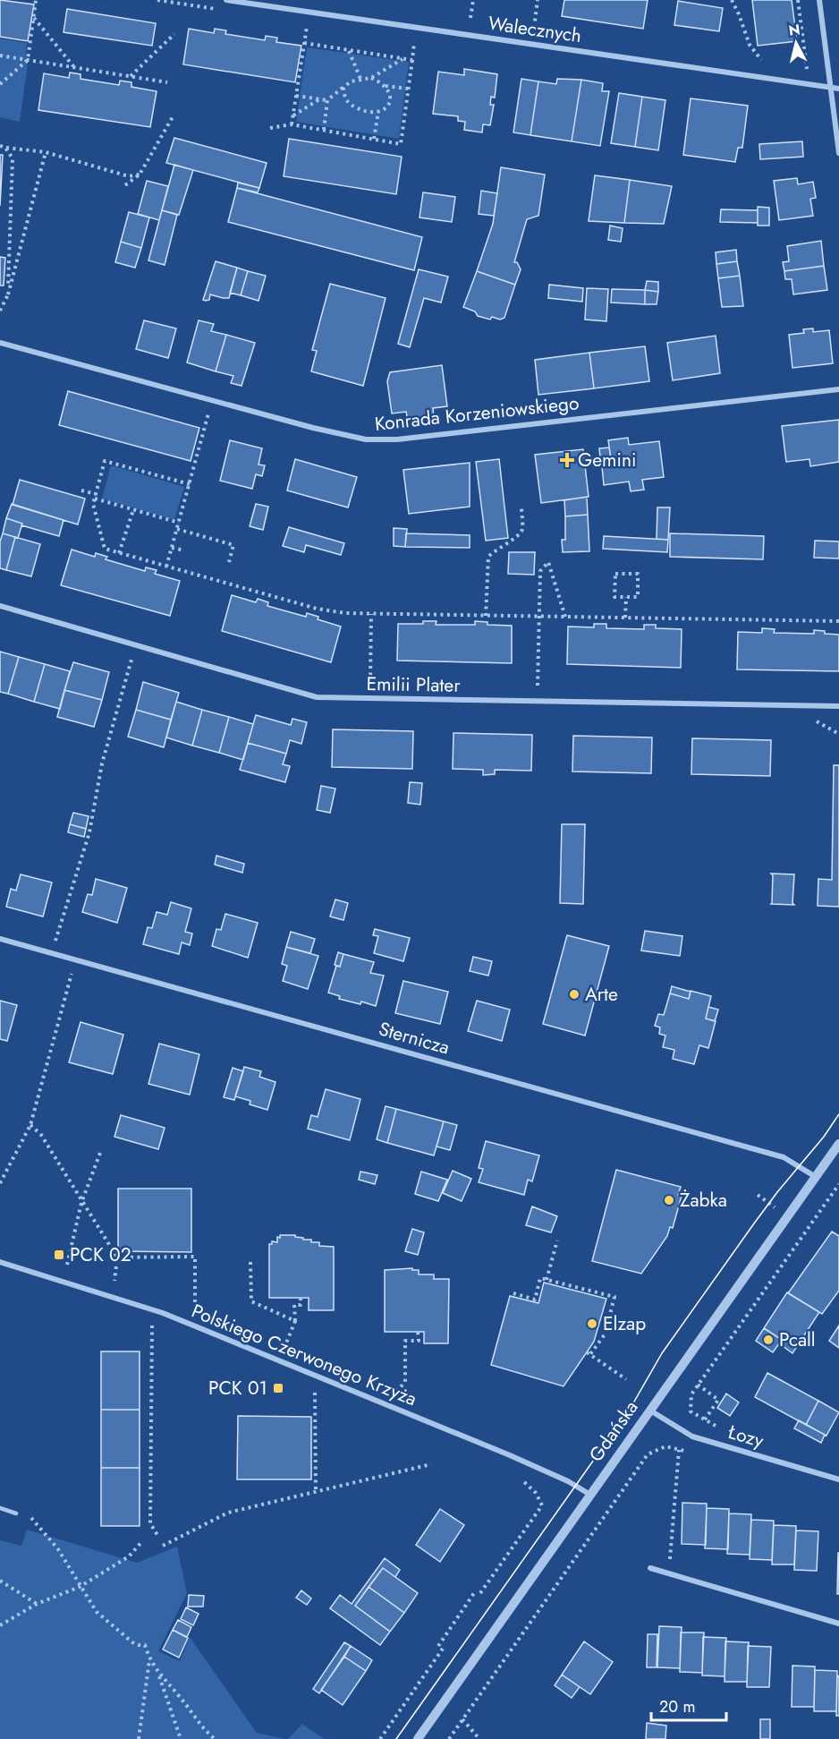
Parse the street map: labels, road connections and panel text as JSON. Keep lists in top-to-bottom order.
{
  "streets": {
    "street": [
      "Walecznych",
      "Konrada Korzeniowskiego",
      "Emilii Plater",
      "Sternicza",
      "Polskiego Czerwonego Krzyża",
      "Gdańska",
      "Łozy"
    ]
  },
  "crossings": [
    ["Sternicza", "Gdańska"],
    ["Polskiego Czerwonego Krzyża", "Gdańska"],
    ["Gdańska", "Łozy"]
  ],
  "places": {
    "health": ["Gemini"],
    "other": [
      "Arte",
      "Żabka",
      "Elzap",
      "Pcall"
    ],
    "transit": ["PCK 02", "PCK 01"]
  },
  "scale_bar": "20 m",
  "north": "top"
}
